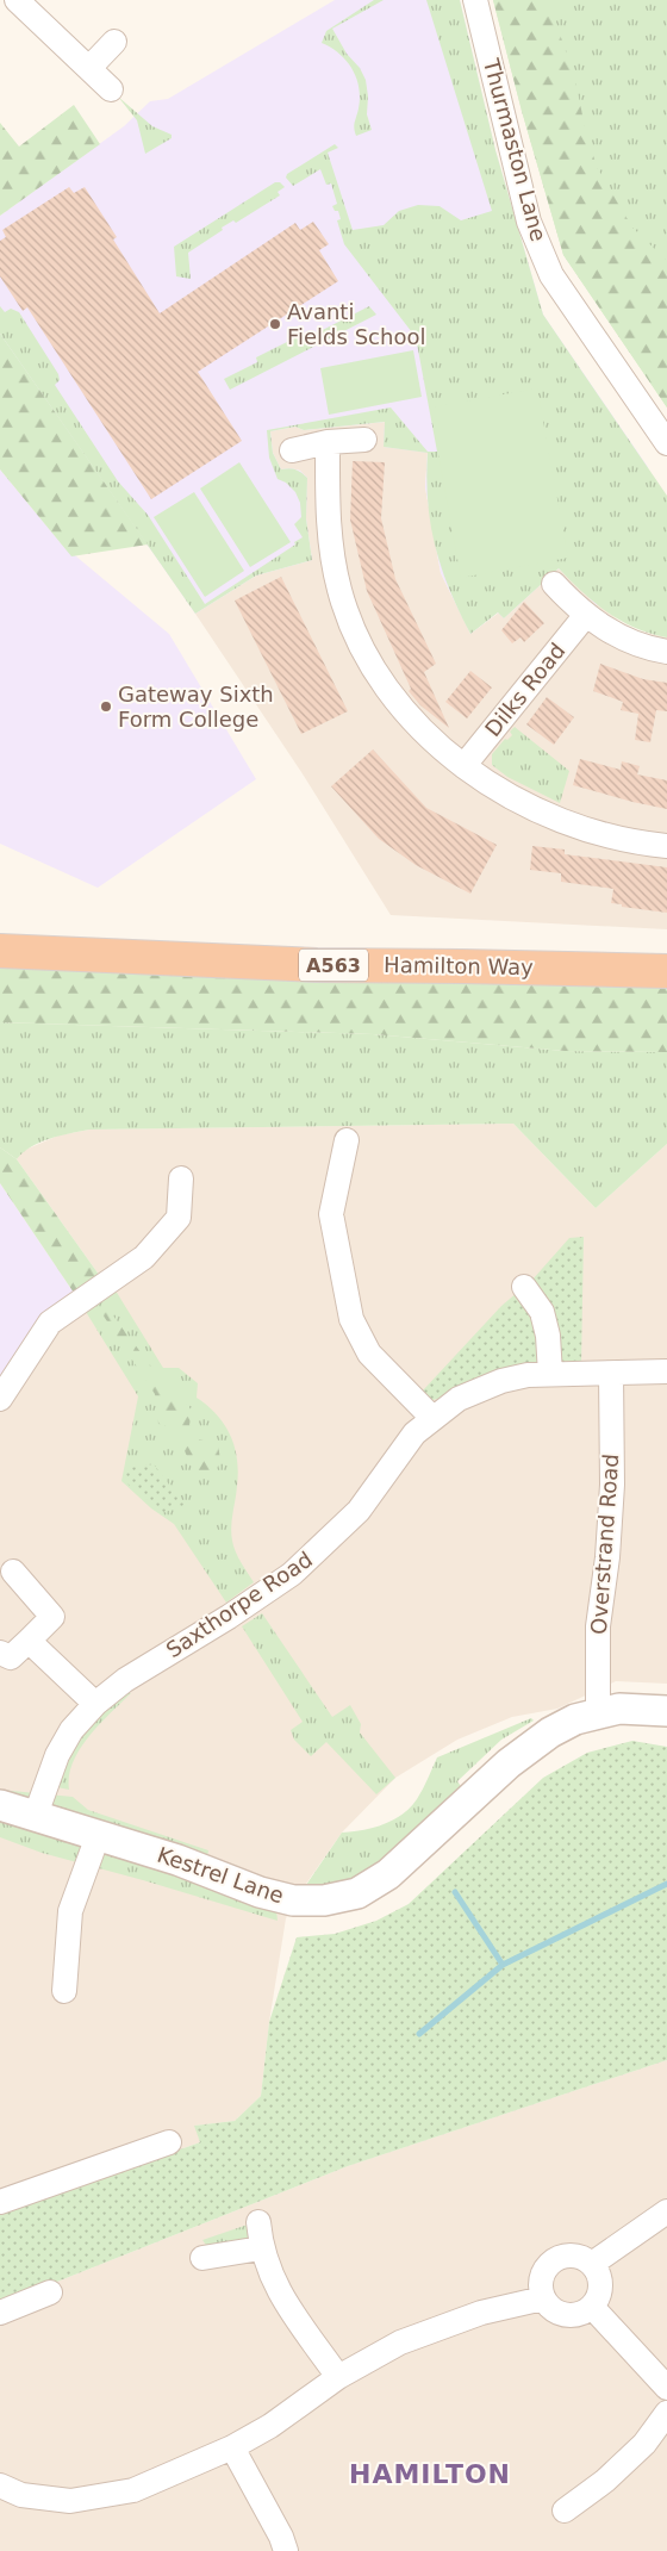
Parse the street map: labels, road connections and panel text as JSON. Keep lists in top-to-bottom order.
{
  "streets": {
    "highway": ["A563", "Hamilton Way"],
    "street": [
      "Thurmaston Lane",
      "Dilks Road",
      "Overstrand Road",
      "Saxthorpe Road",
      "Kestrel Lane"
    ]
  },
  "crossings": [
    ["Overstrand Road", "Saxthorpe Road"],
    ["Overstrand Road", "Kestrel Lane"],
    ["Saxthorpe Road", "Kestrel Lane"]
  ],
  "districts": ["HAMILTON"],
  "places": ["Avanti Fields School", "Gateway Sixth Form College"]
}
